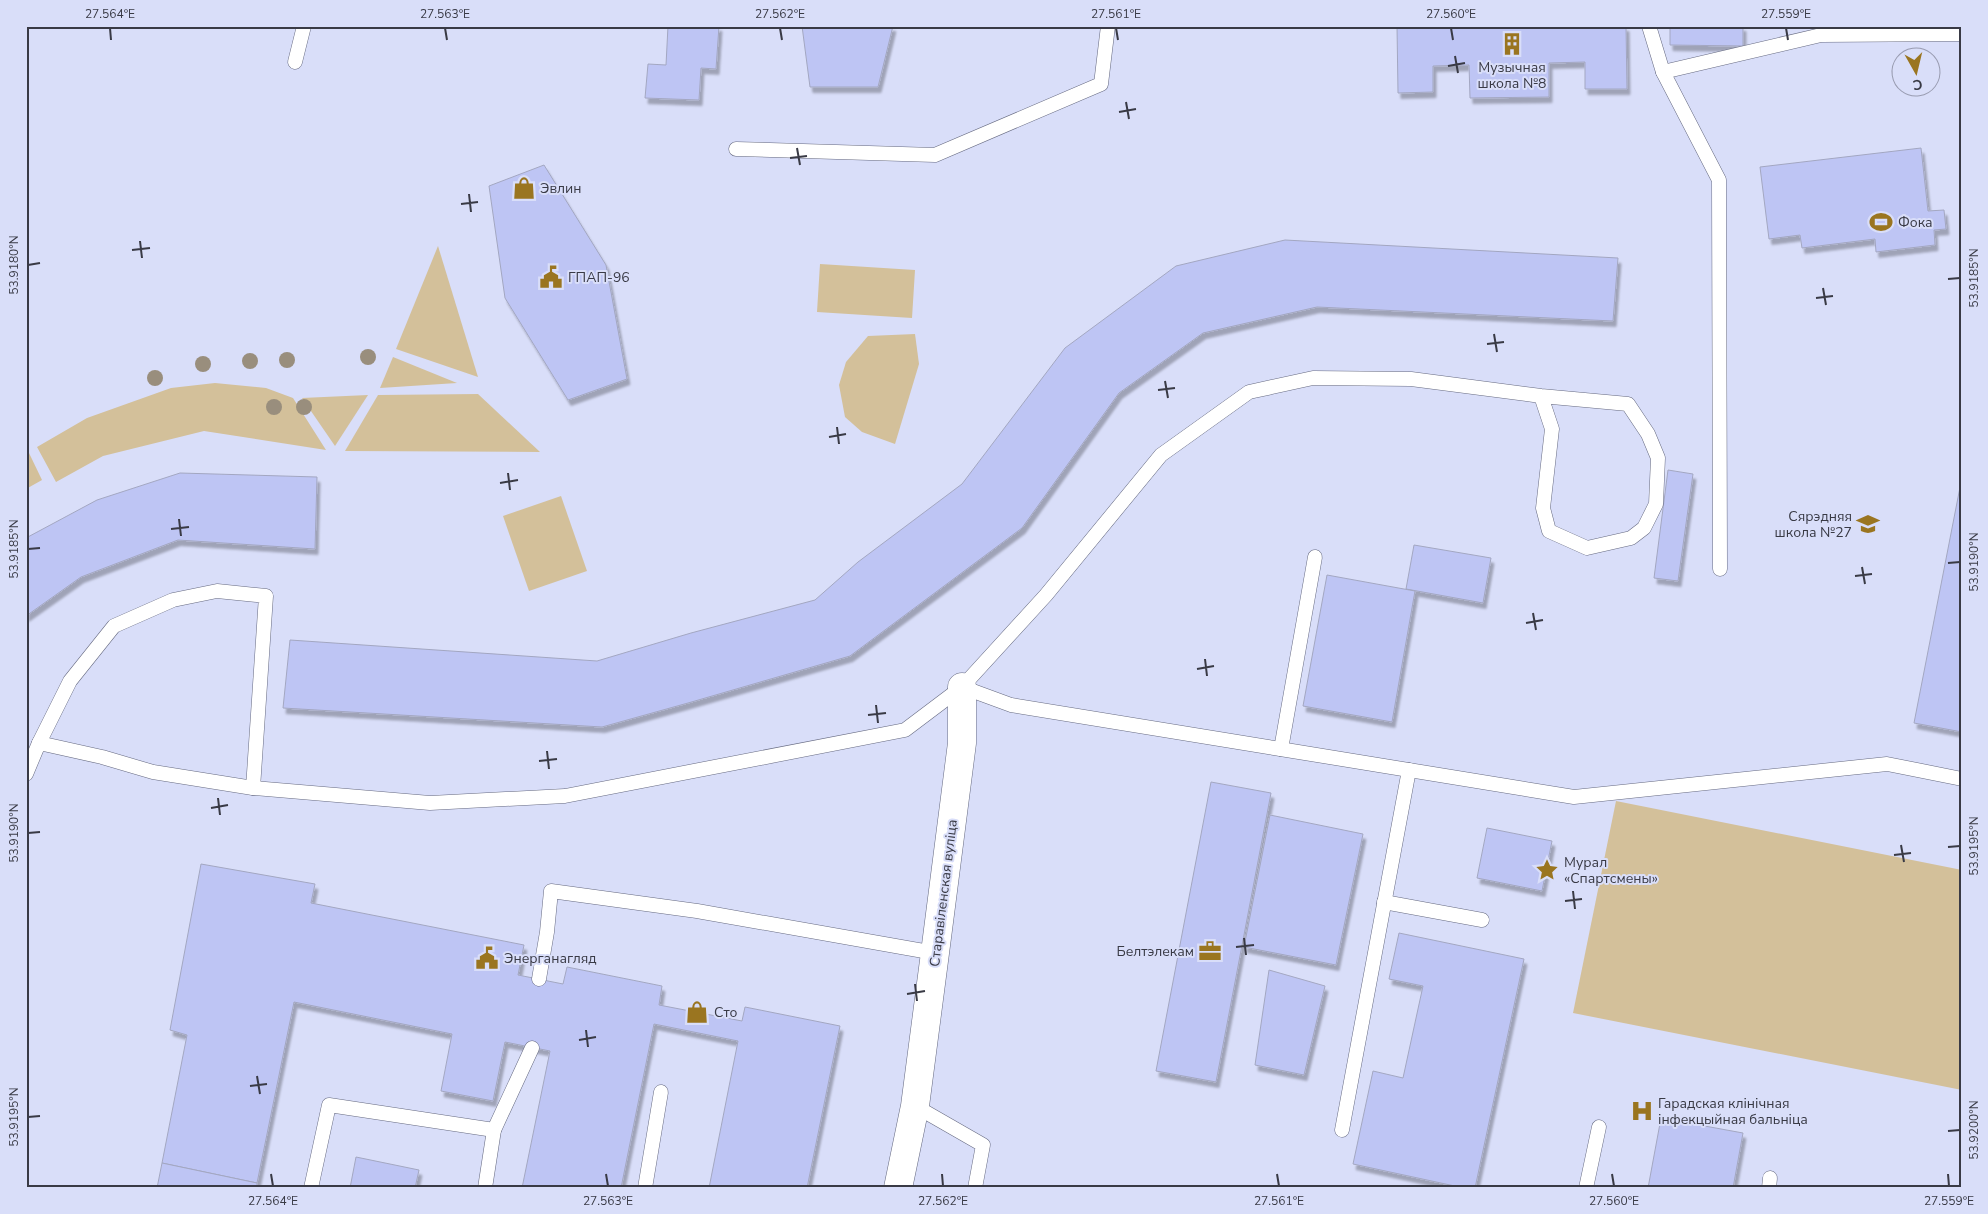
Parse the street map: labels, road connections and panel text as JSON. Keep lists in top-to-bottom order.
{
  "streets": {
    "street": ["Старавіленская вуліца"]
  },
  "places": {
    "building": ["Музычная школа №8"],
    "shop": ["Эвлин", "Сто"],
    "sports": ["Фока"],
    "public building": ["ГПАП-96", "Энерганагляд"],
    "school or university": ["Сярэдняя школа №27"],
    "place": ["Мурал «Спартсмены»"],
    "office": ["Белтэлекам"],
    "hospital": ["Гарадская клінічная інфекцыйная бальніца"]
  },
  "north": "bottom",
  "coordinates": [
    "27.564°E",
    "27.563°E",
    "27.562°E",
    "27.561°E",
    "27.560°E",
    "27.559°E",
    "53.9180°N",
    "53.9185°N",
    "53.9190°N",
    "53.9195°N",
    "53.9200°N"
  ]
}
